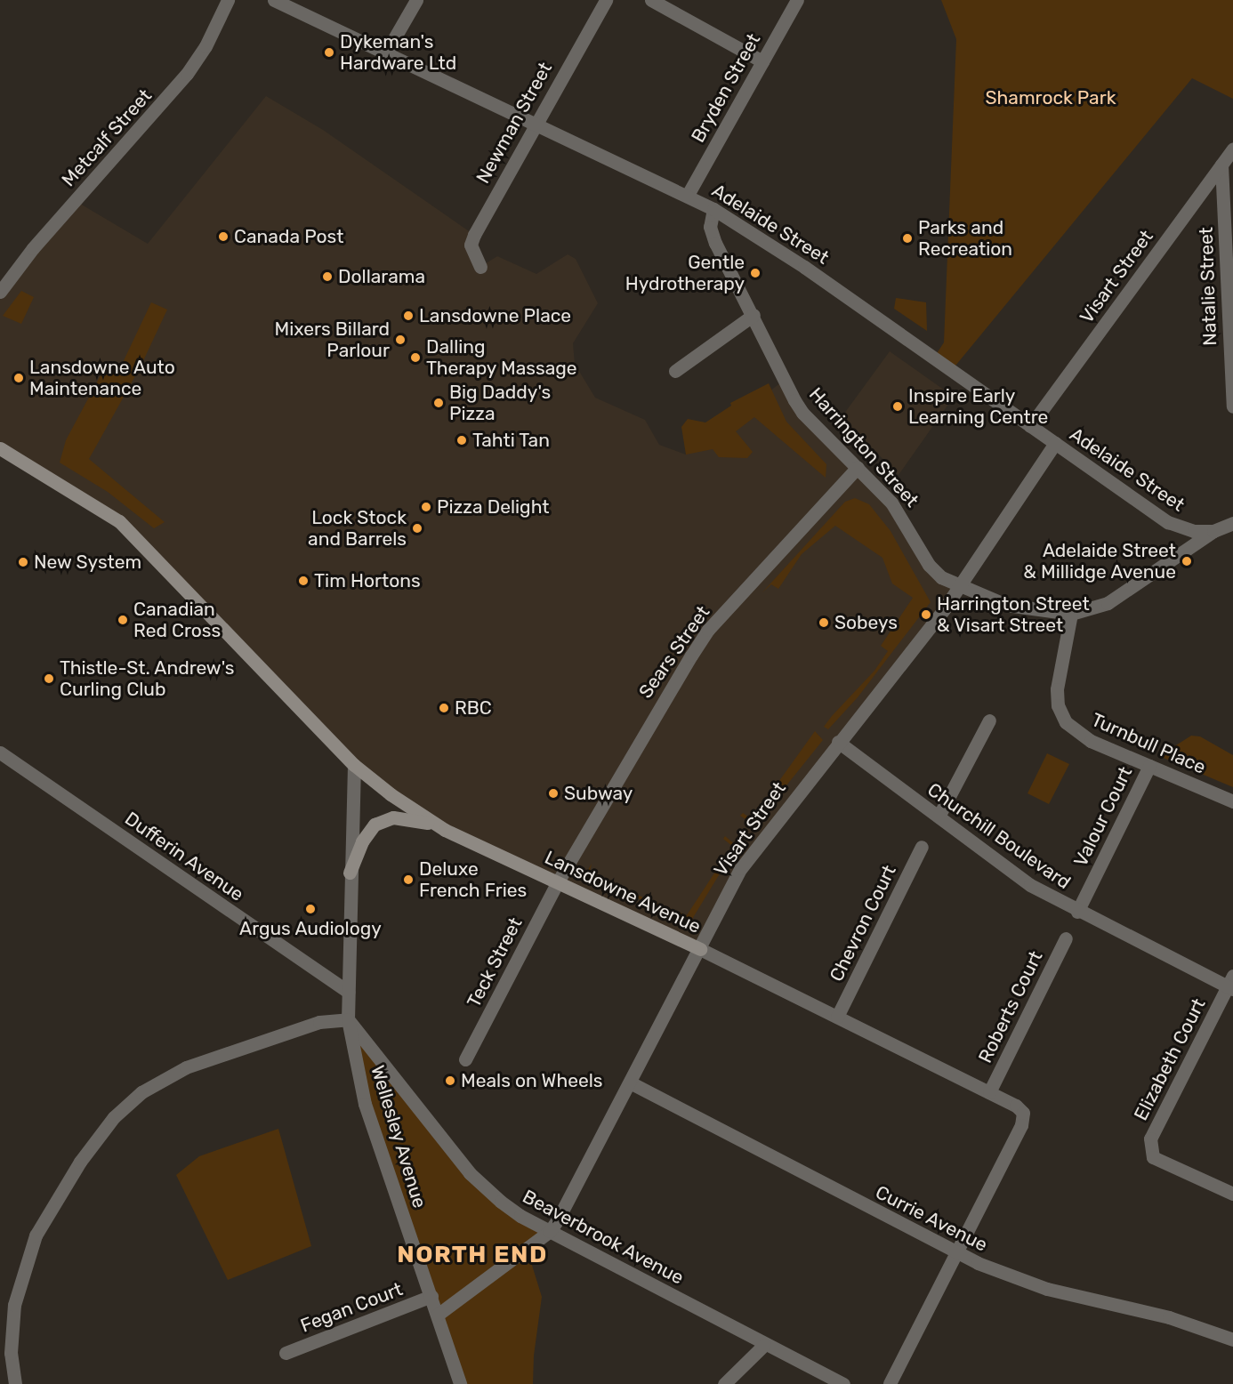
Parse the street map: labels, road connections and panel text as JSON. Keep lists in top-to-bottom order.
{
  "streets": {
    "main road": ["Lansdowne Avenue"],
    "street": [
      "Bryden Street",
      "Newman Street",
      "Metcalf Street",
      "Adelaide Street",
      "Visart Street",
      "Natalie Street",
      "Harrington Street",
      "Sears Street",
      "Turnbull Place",
      "Valour Court",
      "Churchill Boulevard",
      "Dufferin Avenue",
      "Chevron Court",
      "Teck Street",
      "Roberts Court",
      "Elizabeth Court",
      "Wellesley Avenue",
      "Currie Avenue",
      "Beaverbrook Avenue",
      "Fegan Court"
    ]
  },
  "crossings": [
    ["Bryden Street", "Adelaide Street"],
    ["Newman Street", "Adelaide Street"],
    ["Adelaide Street", "Visart Street"],
    ["Adelaide Street", "Harrington Street"],
    ["Visart Street", "Natalie Street"],
    ["Visart Street", "Harrington Street"],
    ["Visart Street", "Churchill Boulevard"],
    ["Visart Street", "Lansdowne Avenue"],
    ["Visart Street", "Wellesley Avenue"],
    ["Visart Street", "Currie Avenue"],
    ["Visart Street", "Beaverbrook Avenue"],
    ["Harrington Street", "Sears Street"],
    ["Harrington Street", "Turnbull Place"],
    ["Sears Street", "Lansdowne Avenue"],
    ["Sears Street", "Teck Street"],
    ["Turnbull Place", "Valour Court"],
    ["Valour Court", "Churchill Boulevard"],
    ["Churchill Boulevard", "Elizabeth Court"],
    ["Dufferin Avenue", "Wellesley Avenue"],
    ["Lansdowne Avenue", "Chevron Court"],
    ["Lansdowne Avenue", "Teck Street"],
    ["Lansdowne Avenue", "Roberts Court"],
    ["Lansdowne Avenue", "Wellesley Avenue"],
    ["Lansdowne Avenue", "Currie Avenue"],
    ["Wellesley Avenue", "Beaverbrook Avenue"],
    ["Wellesley Avenue", "Fegan Court"]
  ],
  "districts": ["NORTH END"],
  "parks": ["Shamrock Park"],
  "places": [
    "Dykeman's Hardware Ltd",
    "Canada Post",
    "Parks and Recreation",
    "Gentle Hydrotherapy",
    "Dollarama",
    "Lansdowne Place",
    "Mixers Billard Parlour",
    "Dalling Therapy Massage",
    "Lansdowne Auto Maintenance",
    "Big Daddy's Pizza",
    "Inspire Early Learning Centre",
    "Tahti Tan",
    "Pizza Delight",
    "Lock Stock and Barrels",
    "Adelaide Street & Millidge Avenue",
    "New System",
    "Tim Hortons",
    "Harrington Street & Visart Street",
    "Canadian Red Cross",
    "Sobeys",
    "Thistle-St. Andrew's Curling Club",
    "RBC",
    "Subway",
    "Deluxe French Fries",
    "Argus Audiology",
    "Meals on Wheels"
  ]
}
